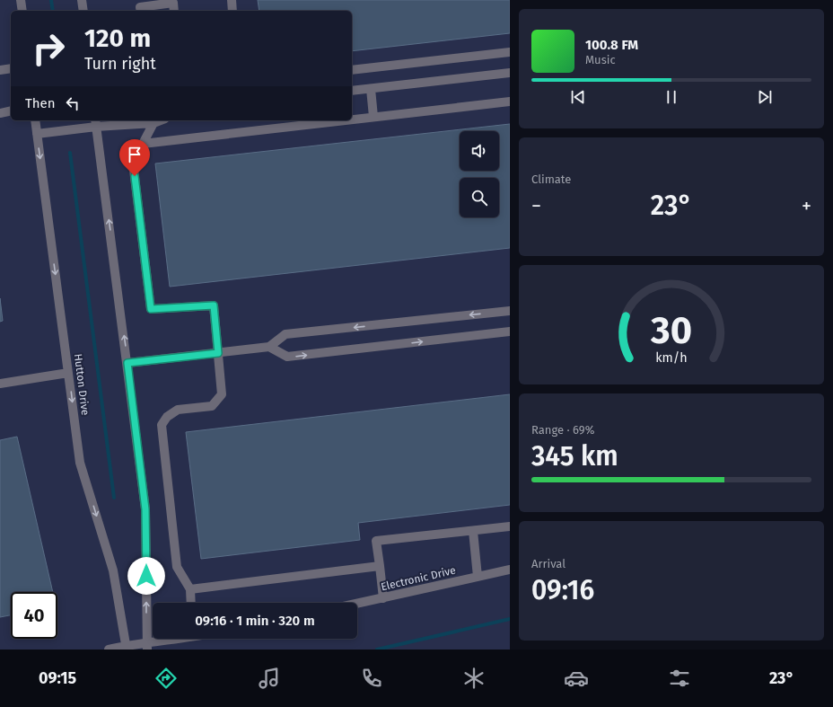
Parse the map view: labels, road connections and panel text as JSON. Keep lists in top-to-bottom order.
{
  "streets": {
    "street": ["Hutton Drive", "Electronic Drive"]
  },
  "page": {
    "turn": ["120 m", "Turn right"],
    "song": ["100.8 FM", "Music"],
    "then": "Then",
    "tile": [
      "Climate",
      ["Range · 69%", "345 km"],
      ["Arrival", "09:16"]
    ],
    "heat": ["−", "23°", "+"],
    "limit": "40",
    "trip": "09:16 · 1 min · 320 m",
    "tabs": ["09:15", "23°"],
    "gauge": ["30", "km/h"]
  }
}
